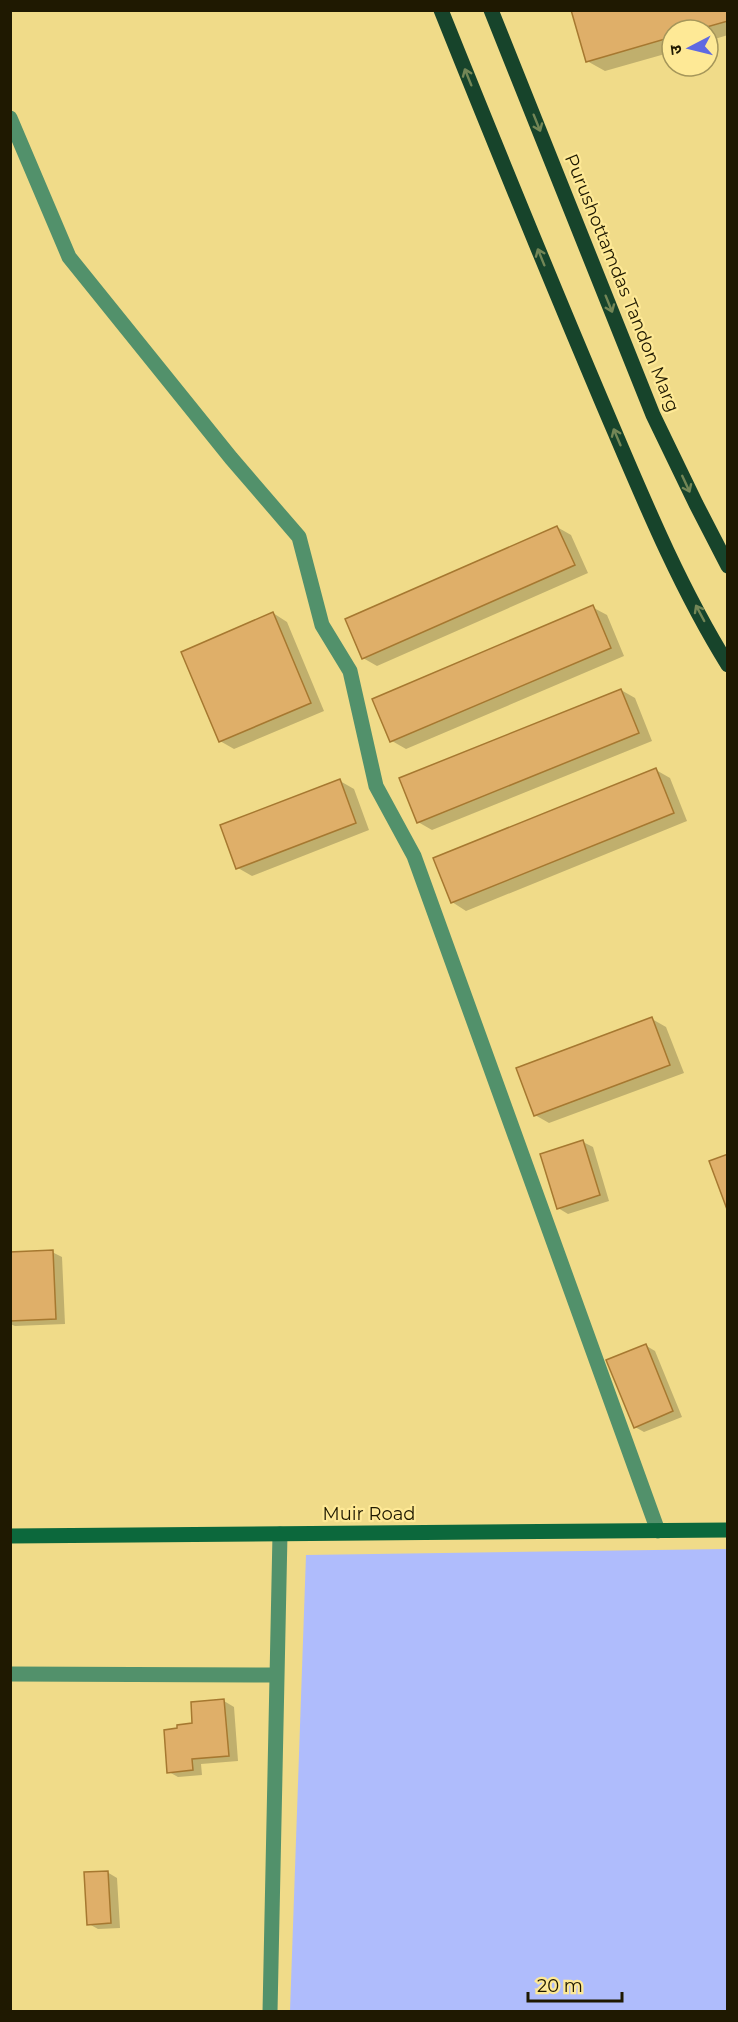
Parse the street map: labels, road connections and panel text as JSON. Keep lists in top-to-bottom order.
{
  "streets": {
    "main road": ["Purushottamdas Tandon Marg", "Muir Road"]
  },
  "scale_bar": "20 m",
  "north": "left"
}
